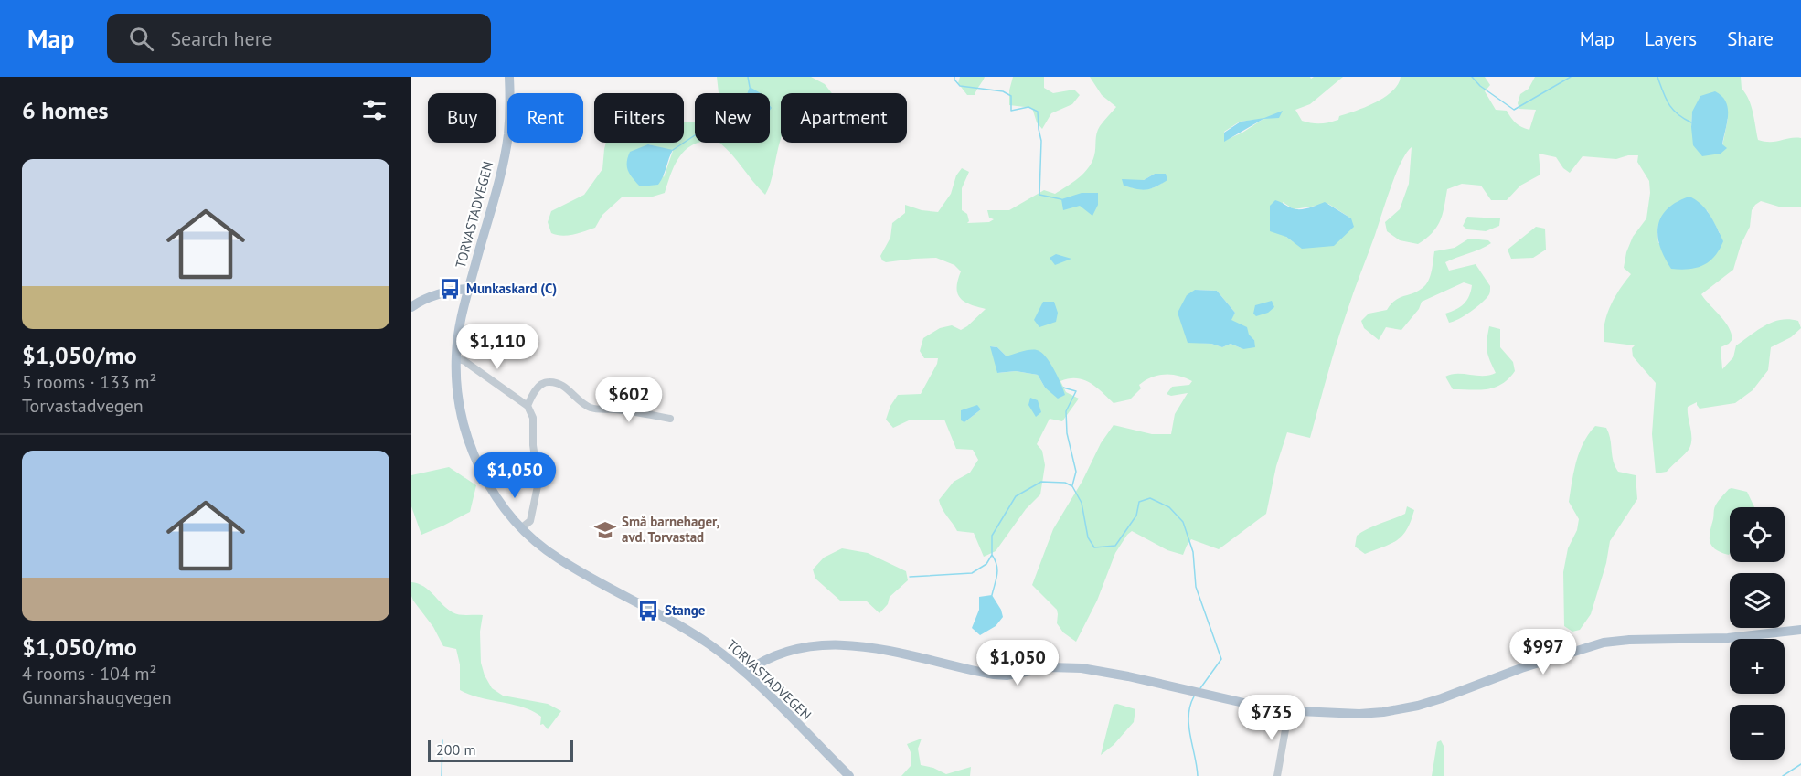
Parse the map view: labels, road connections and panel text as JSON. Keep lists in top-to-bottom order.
{
  "streets": {
    "main road": ["TORVASTADVEGEN"]
  },
  "places": {
    "bus stop": ["Munkaskard (C)", "Stange"],
    "school or university": ["Små barnehager, avd. Torvastad"]
  },
  "scale_bar": "200 m",
  "page": {
    "header": "Map",
    "search": "Search here",
    "nav": ["Map", "Layers", "Share"],
    "heading": "6 homes",
    "chip": [
      "Buy",
      "Rent",
      "Filters",
      "New",
      "Apartment"
    ],
    "list": [
      {
        "name": "$1,050/mo",
        "note": "5 rooms · 133 m² · Torvastadvegen"
      },
      {
        "name": "$1,050/mo",
        "note": "4 rooms · 104 m² · Gunnarshaugvegen"
      }
    ],
    "price": [
      "$1,110",
      "$602",
      "$1,050",
      "$997",
      "$1,050",
      "$735"
    ],
    "map_buttons": ["+", "−"],
    "scale": "200 m"
  }
}
